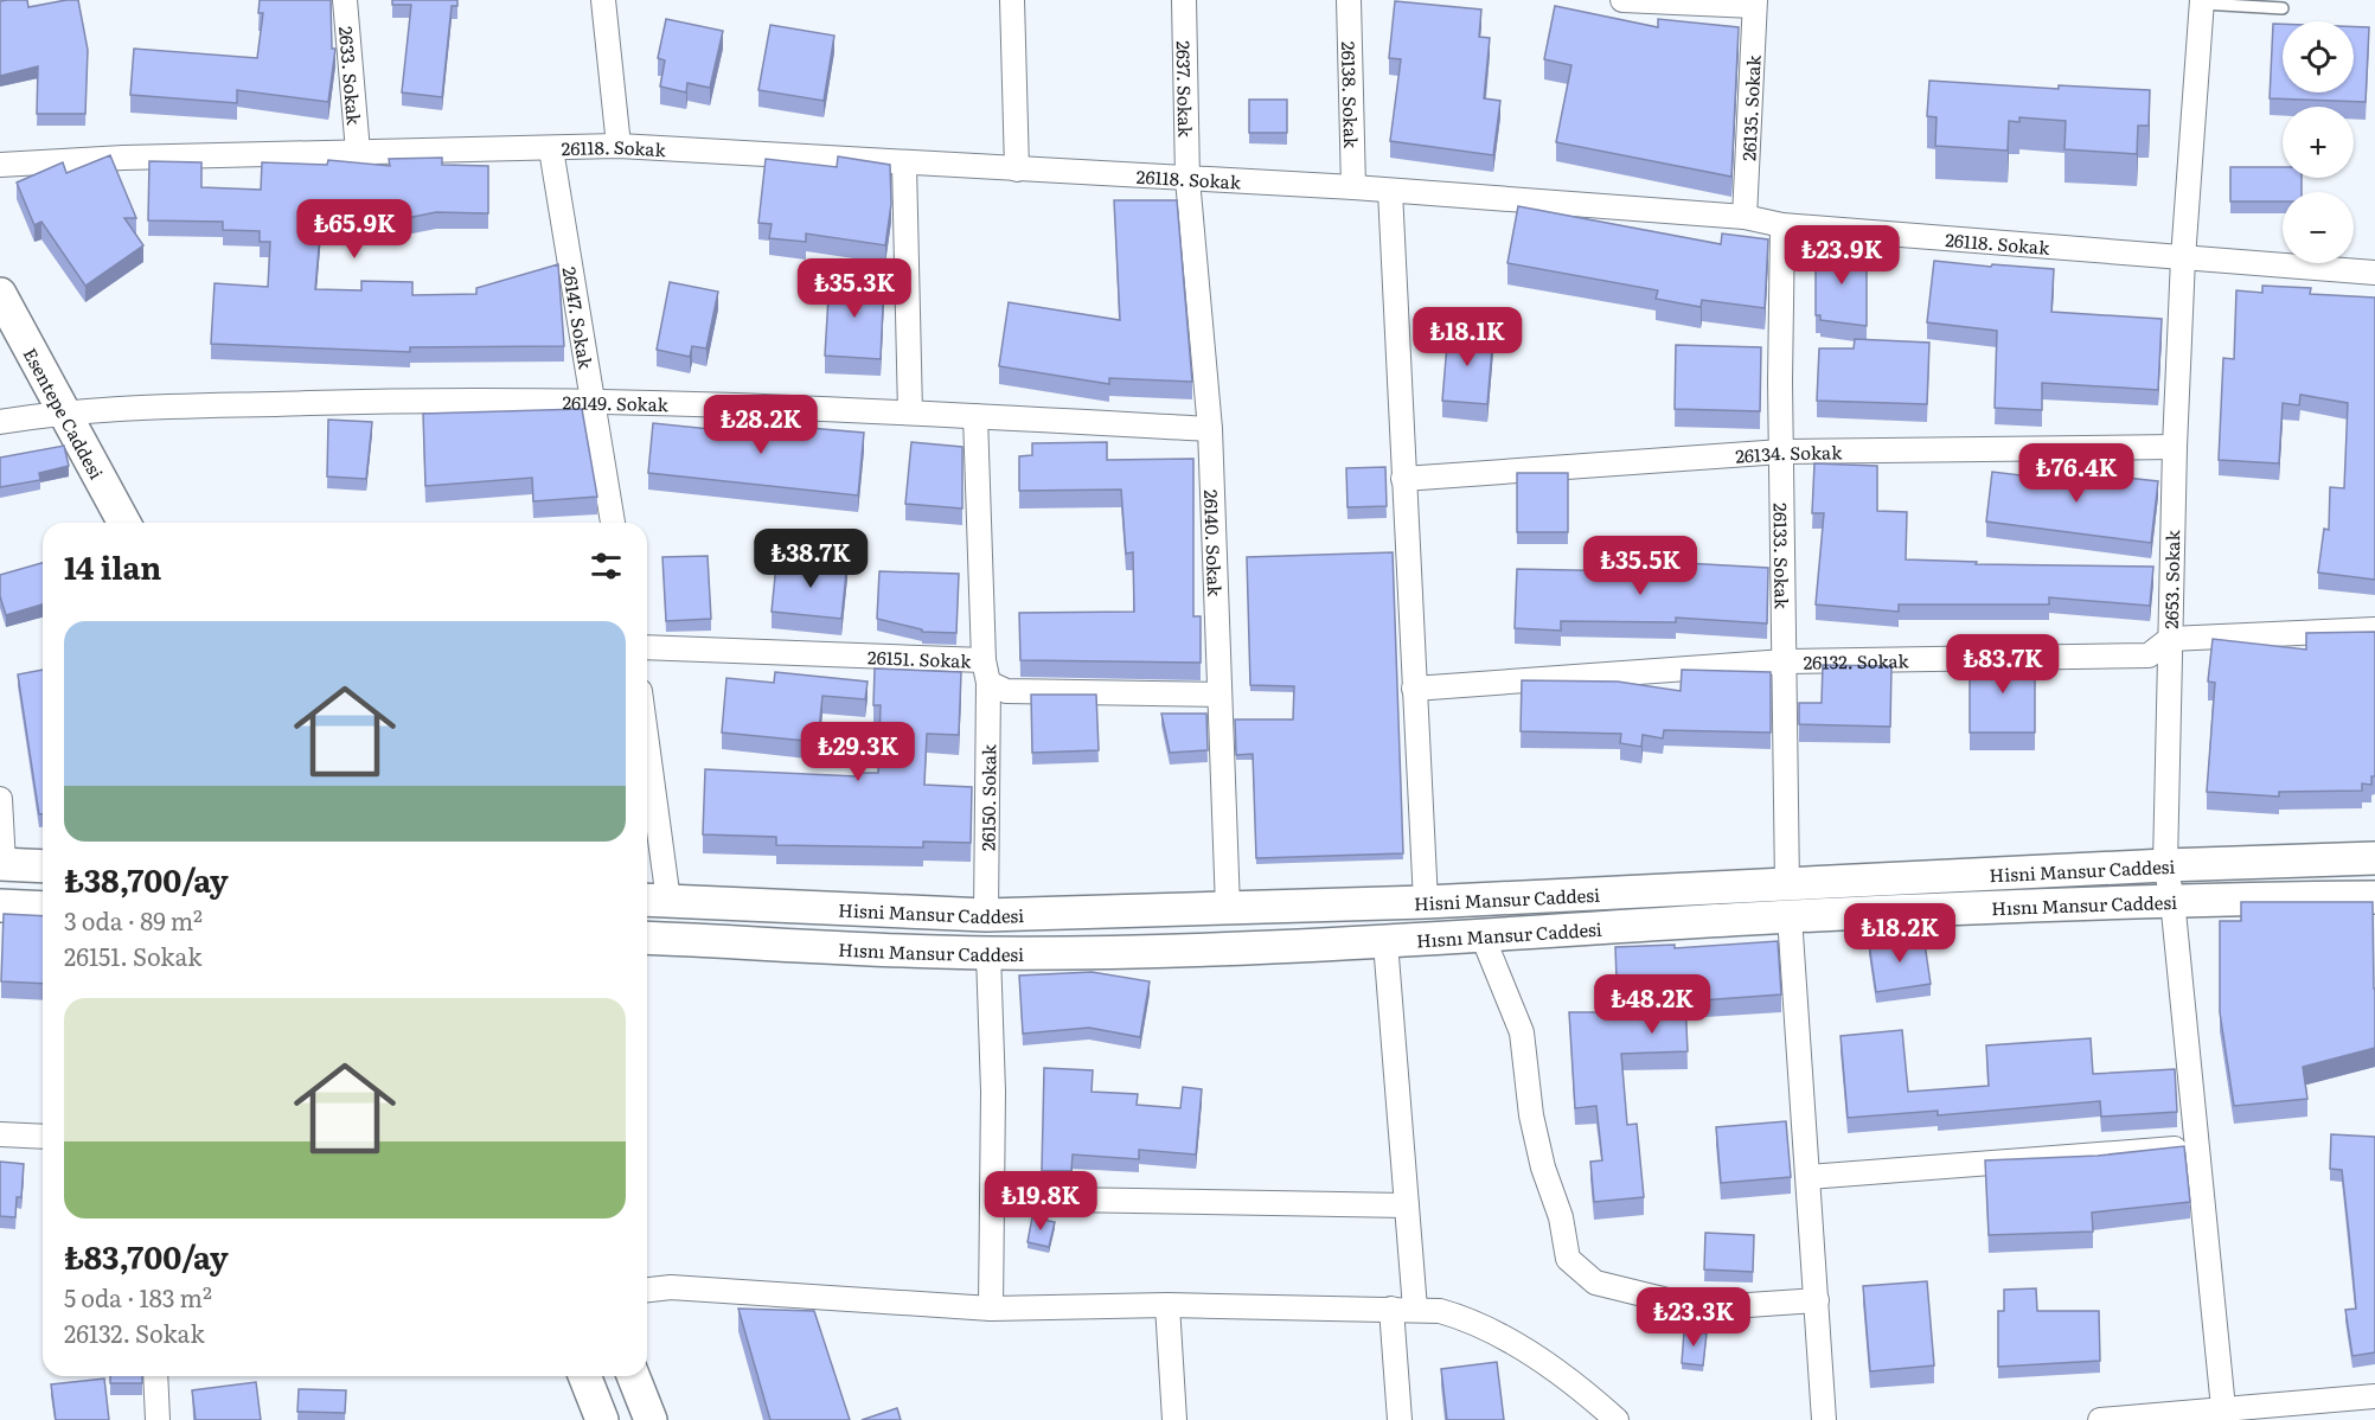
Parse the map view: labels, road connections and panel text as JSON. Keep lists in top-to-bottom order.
{
  "streets": {
    "main road": ["Esentepe Caddesi", "Hisni Mansur Caddesi", "Hısnı Mansur Caddesi"],
    "street": [
      "2633. Sokak",
      "2637. Sokak",
      "26138. Sokak",
      "26135. Sokak",
      "26118. Sokak",
      "26147. Sokak",
      "26149. Sokak",
      "26134. Sokak",
      "26140. Sokak",
      "26133. Sokak",
      "2653. Sokak",
      "26151. Sokak",
      "26132. Sokak",
      "26150. Sokak"
    ]
  },
  "crossings": [
    ["2633. Sokak", "26118. Sokak"],
    ["2637. Sokak", "26118. Sokak"],
    ["2637. Sokak", "26140. Sokak"],
    ["26138. Sokak", "26118. Sokak"],
    ["26135. Sokak", "26118. Sokak"],
    ["26118. Sokak", "26147. Sokak"],
    ["26118. Sokak", "26140. Sokak"],
    ["26118. Sokak", "26133. Sokak"],
    ["26118. Sokak", "2653. Sokak"],
    ["26147. Sokak", "26149. Sokak"],
    ["26149. Sokak", "Esentepe Caddesi"],
    ["26149. Sokak", "26140. Sokak"],
    ["26149. Sokak", "26150. Sokak"],
    ["26134. Sokak", "26133. Sokak"],
    ["26134. Sokak", "2653. Sokak"],
    ["26140. Sokak", "26151. Sokak"],
    ["26140. Sokak", "Hisni Mansur Caddesi"],
    ["26133. Sokak", "26132. Sokak"],
    ["26133. Sokak", "Hisni Mansur Caddesi"],
    ["26133. Sokak", "Hısnı Mansur Caddesi"],
    ["2653. Sokak", "26132. Sokak"],
    ["2653. Sokak", "Hisni Mansur Caddesi"],
    ["2653. Sokak", "Hısnı Mansur Caddesi"],
    ["26151. Sokak", "26150. Sokak"],
    ["26150. Sokak", "Hisni Mansur Caddesi"],
    ["Hisni Mansur Caddesi", "Hısnı Mansur Caddesi"]
  ],
  "page": {
    "map_buttons": ["+", "−"],
    "price": [
      "₺65.9K",
      "₺23.9K",
      "₺35.3K",
      "₺18.1K",
      "₺28.2K",
      "₺76.4K",
      "₺38.7K",
      "₺35.5K",
      "₺83.7K",
      "₺29.3K",
      "₺18.2K",
      "₺48.2K",
      "₺19.8K",
      "₺23.3K"
    ],
    "heading": "14 ilan",
    "list": [
      {
        "name": "₺38,700/ay",
        "note": "3 oda · 89 m² · 26151. Sokak"
      },
      {
        "name": "₺83,700/ay",
        "note": "5 oda · 183 m² · 26132. Sokak"
      }
    ]
  }
}
